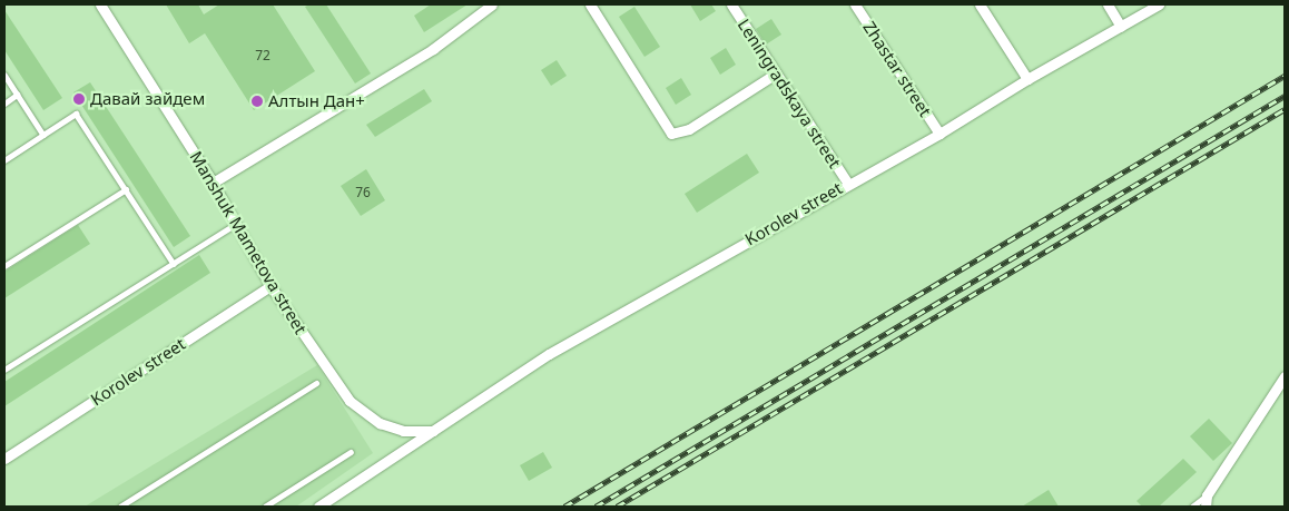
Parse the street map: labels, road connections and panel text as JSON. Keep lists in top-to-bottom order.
{
  "streets": {
    "street": [
      "Zhastar street",
      "Leningradskaya street",
      "Korolev street",
      "Manshuk Mametova street"
    ]
  },
  "crossings": [
    ["Zhastar street", "Korolev street"],
    ["Leningradskaya street", "Korolev street"],
    ["Korolev street", "Manshuk Mametova street"]
  ],
  "places": ["Давай зайдем", "Алтын Дан+"],
  "house_numbers": ["72", "76"]
}
